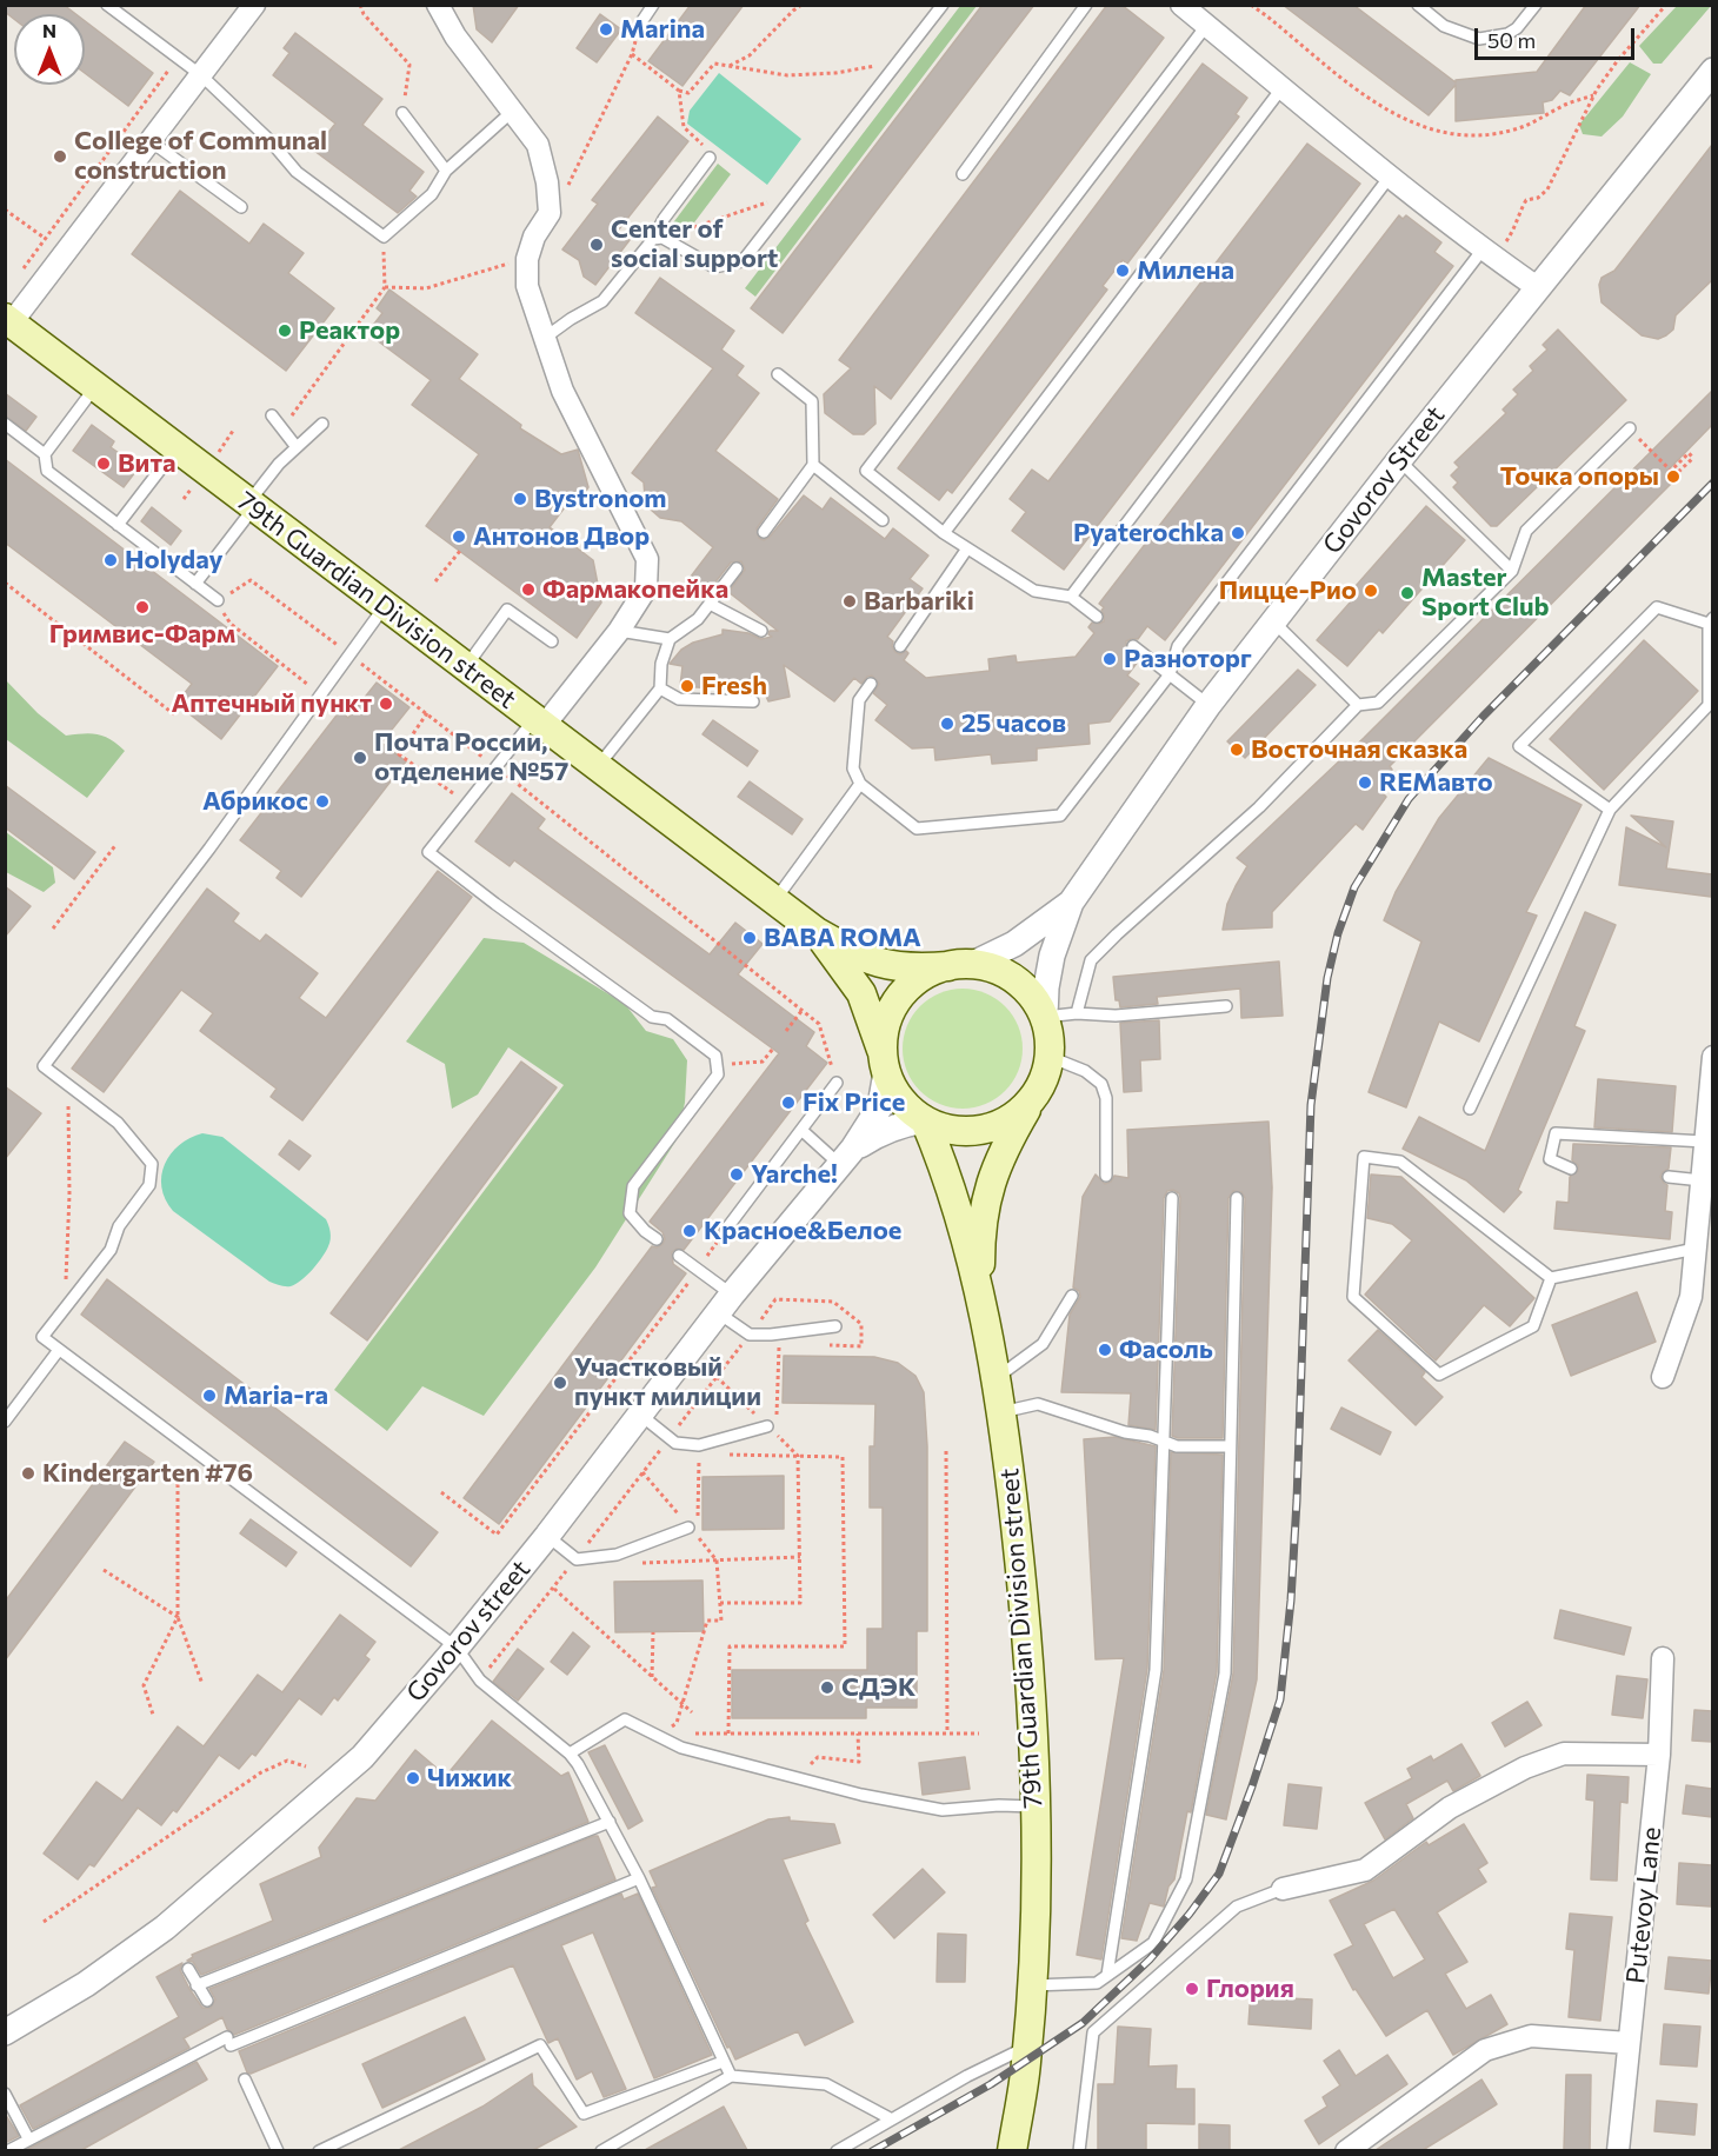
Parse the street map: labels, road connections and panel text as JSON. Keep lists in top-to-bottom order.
{
  "streets": {
    "main road": ["79th Guardian Division street"],
    "street": ["Govorov Street", "Govorov street", "Putevoy Lane"]
  },
  "places": [
    "Marina",
    "College of Communal construction",
    "Center of social support",
    "Милена",
    "Реактор",
    "Вита",
    "Точка опоры",
    "Bystronom",
    "Pyaterochka",
    "Антонов Двор",
    "Holyday",
    "Фармакопейка",
    "Пицце-Рио",
    "Master Sport Club",
    "Barbariki",
    "Гримвис-Фарм",
    "Разноторг",
    "Fresh",
    "Аптечный пункт",
    "25 часов",
    "Восточная сказка",
    "Почта России, отделение №57",
    "REMавто",
    "Абрикос",
    "BABA ROMA",
    "Fix Price",
    "Yarche!",
    "Красное&Белое",
    "Фасоль",
    "Участковый пункт милиции",
    "Maria-ra",
    "Kindergarten #76",
    "СДЭК",
    "Чижик",
    "Глория"
  ],
  "scale_bar": "50 m",
  "north": "top"
}
